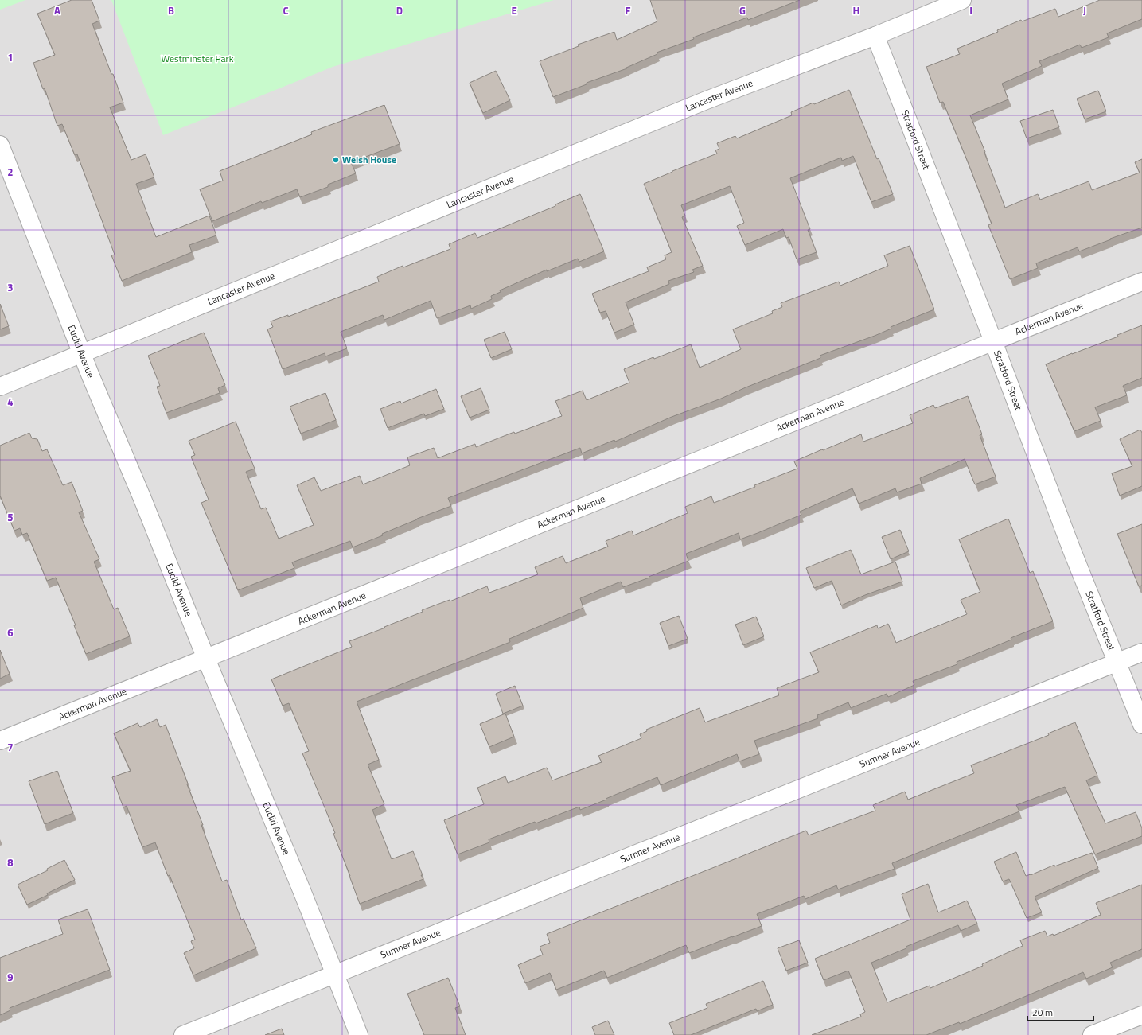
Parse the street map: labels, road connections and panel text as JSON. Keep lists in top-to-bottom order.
{
  "streets": {
    "street": [
      "Lancaster Avenue",
      "Stratford Street",
      "Ackerman Avenue",
      "Euclid Avenue",
      "Sumner Avenue"
    ]
  },
  "crossings": [
    ["Lancaster Avenue", "Stratford Street"],
    ["Lancaster Avenue", "Euclid Avenue"],
    ["Stratford Street", "Ackerman Avenue"],
    ["Stratford Street", "Sumner Avenue"],
    ["Ackerman Avenue", "Euclid Avenue"],
    ["Euclid Avenue", "Sumner Avenue"]
  ],
  "parks": ["Westminster Park"],
  "places": ["Welsh House"],
  "scale_bar": "20 m",
  "grid": {
    "columns": [
      "A",
      "B",
      "C",
      "D",
      "E",
      "F",
      "G",
      "H",
      "I",
      "J"
    ],
    "rows": [
      "1",
      "2",
      "3",
      "4",
      "5",
      "6",
      "7",
      "8",
      "9"
    ]
  }
}
